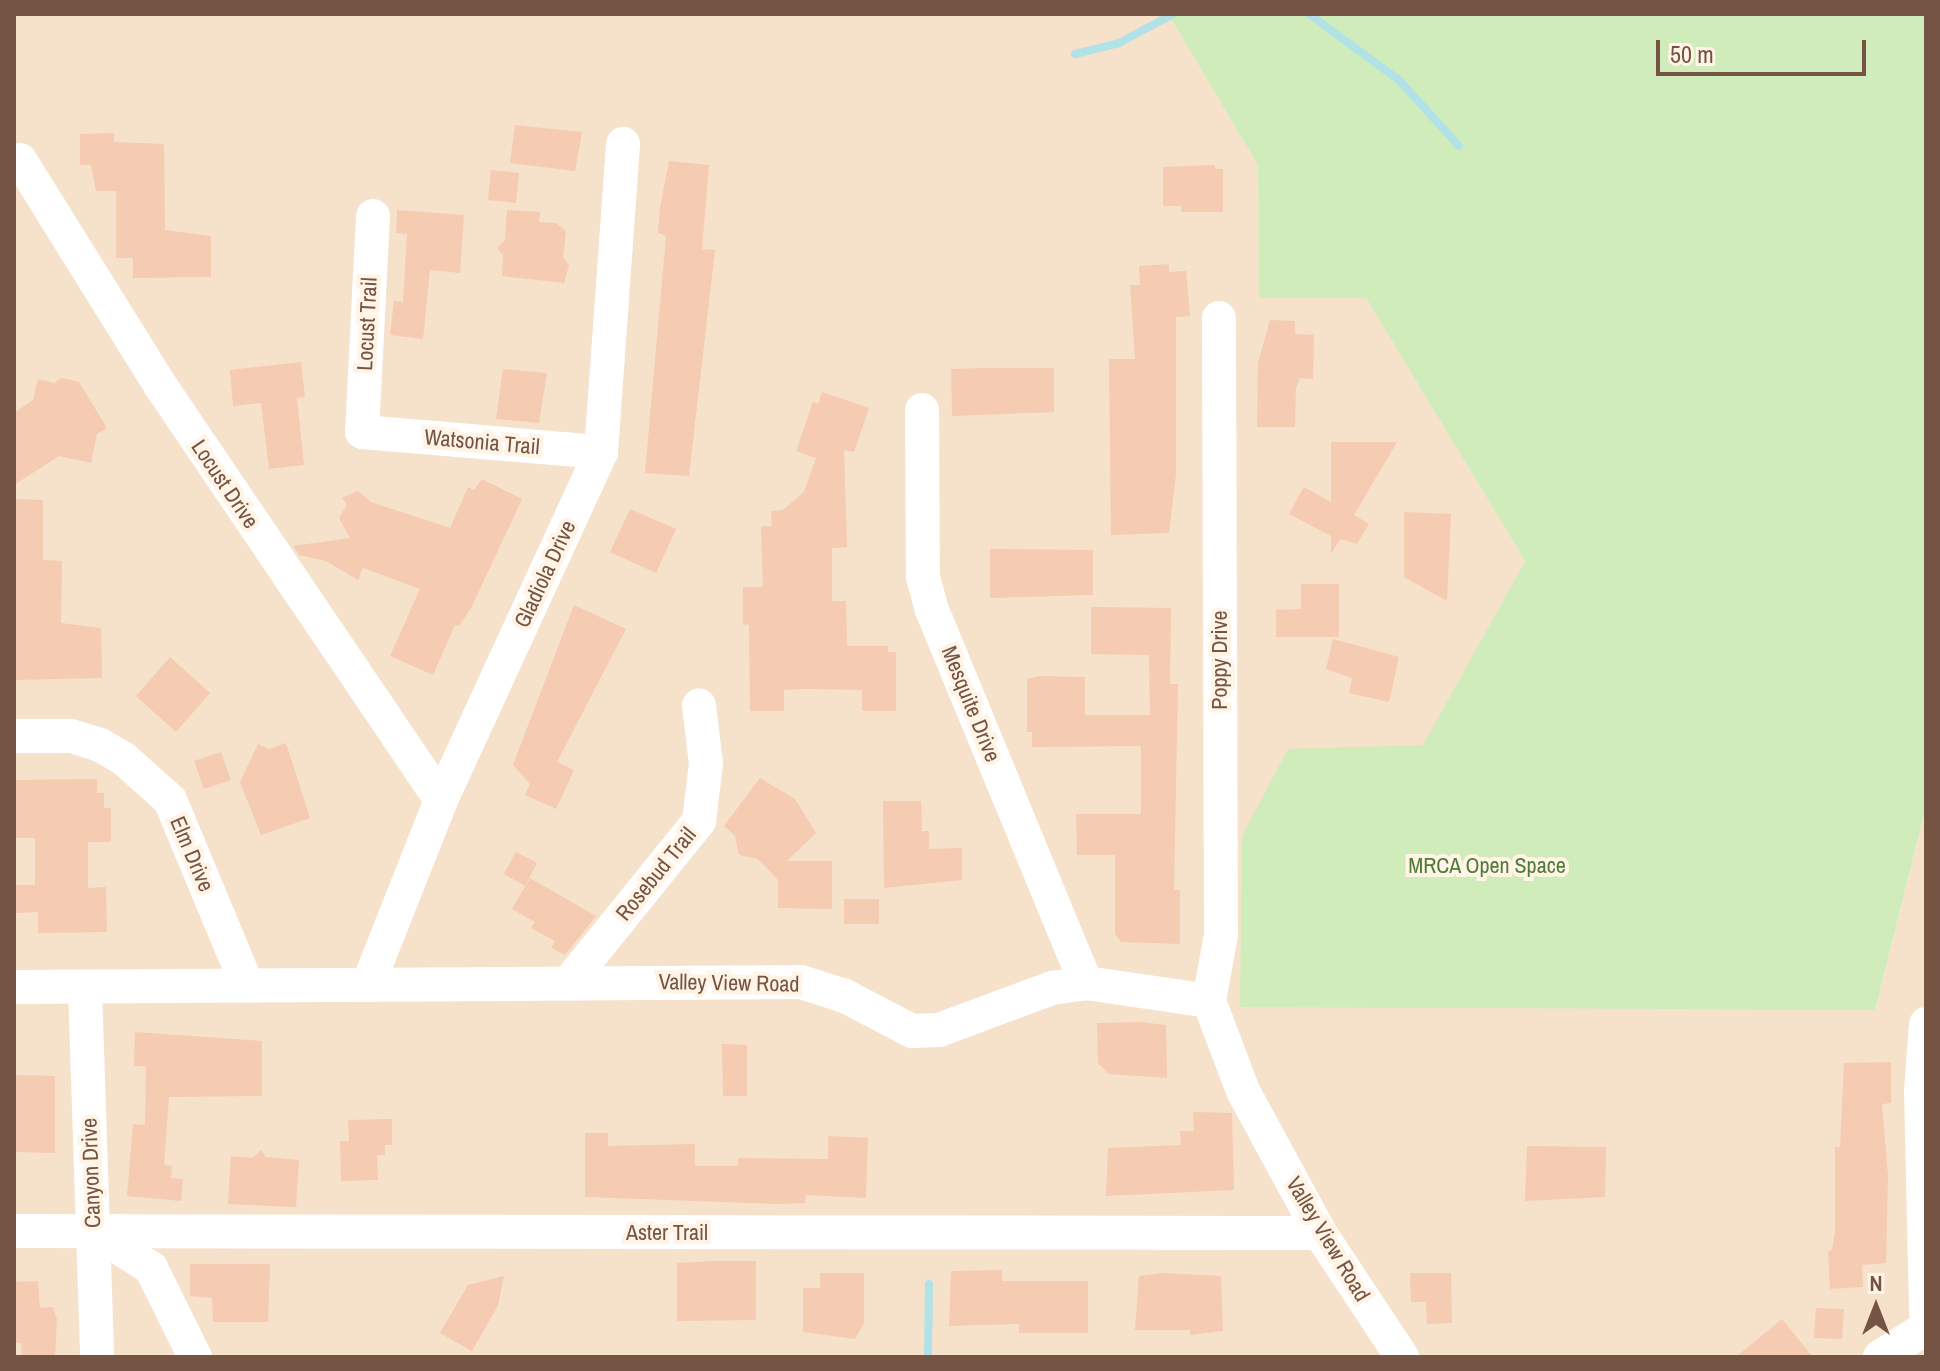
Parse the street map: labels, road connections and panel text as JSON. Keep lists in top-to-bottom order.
{
  "streets": {
    "street": [
      "Locust Trail",
      "Watsonia Trail",
      "Locust Drive",
      "Gladiola Drive",
      "Poppy Drive",
      "Mesquite Drive",
      "Elm Drive",
      "Rosebud Trail",
      "Valley View Road",
      "Canyon Drive",
      "Aster Trail"
    ]
  },
  "crossings": [
    ["Locust Trail", "Watsonia Trail"],
    ["Watsonia Trail", "Gladiola Drive"],
    ["Locust Drive", "Gladiola Drive"],
    ["Gladiola Drive", "Valley View Road"],
    ["Poppy Drive", "Valley View Road"],
    ["Mesquite Drive", "Valley View Road"],
    ["Elm Drive", "Valley View Road"],
    ["Rosebud Trail", "Valley View Road"],
    ["Valley View Road", "Canyon Drive"],
    ["Valley View Road", "Aster Trail"],
    ["Canyon Drive", "Aster Trail"]
  ],
  "parks": ["MRCA Open Space"],
  "scale_bar": "50 m",
  "north": "top"
}
